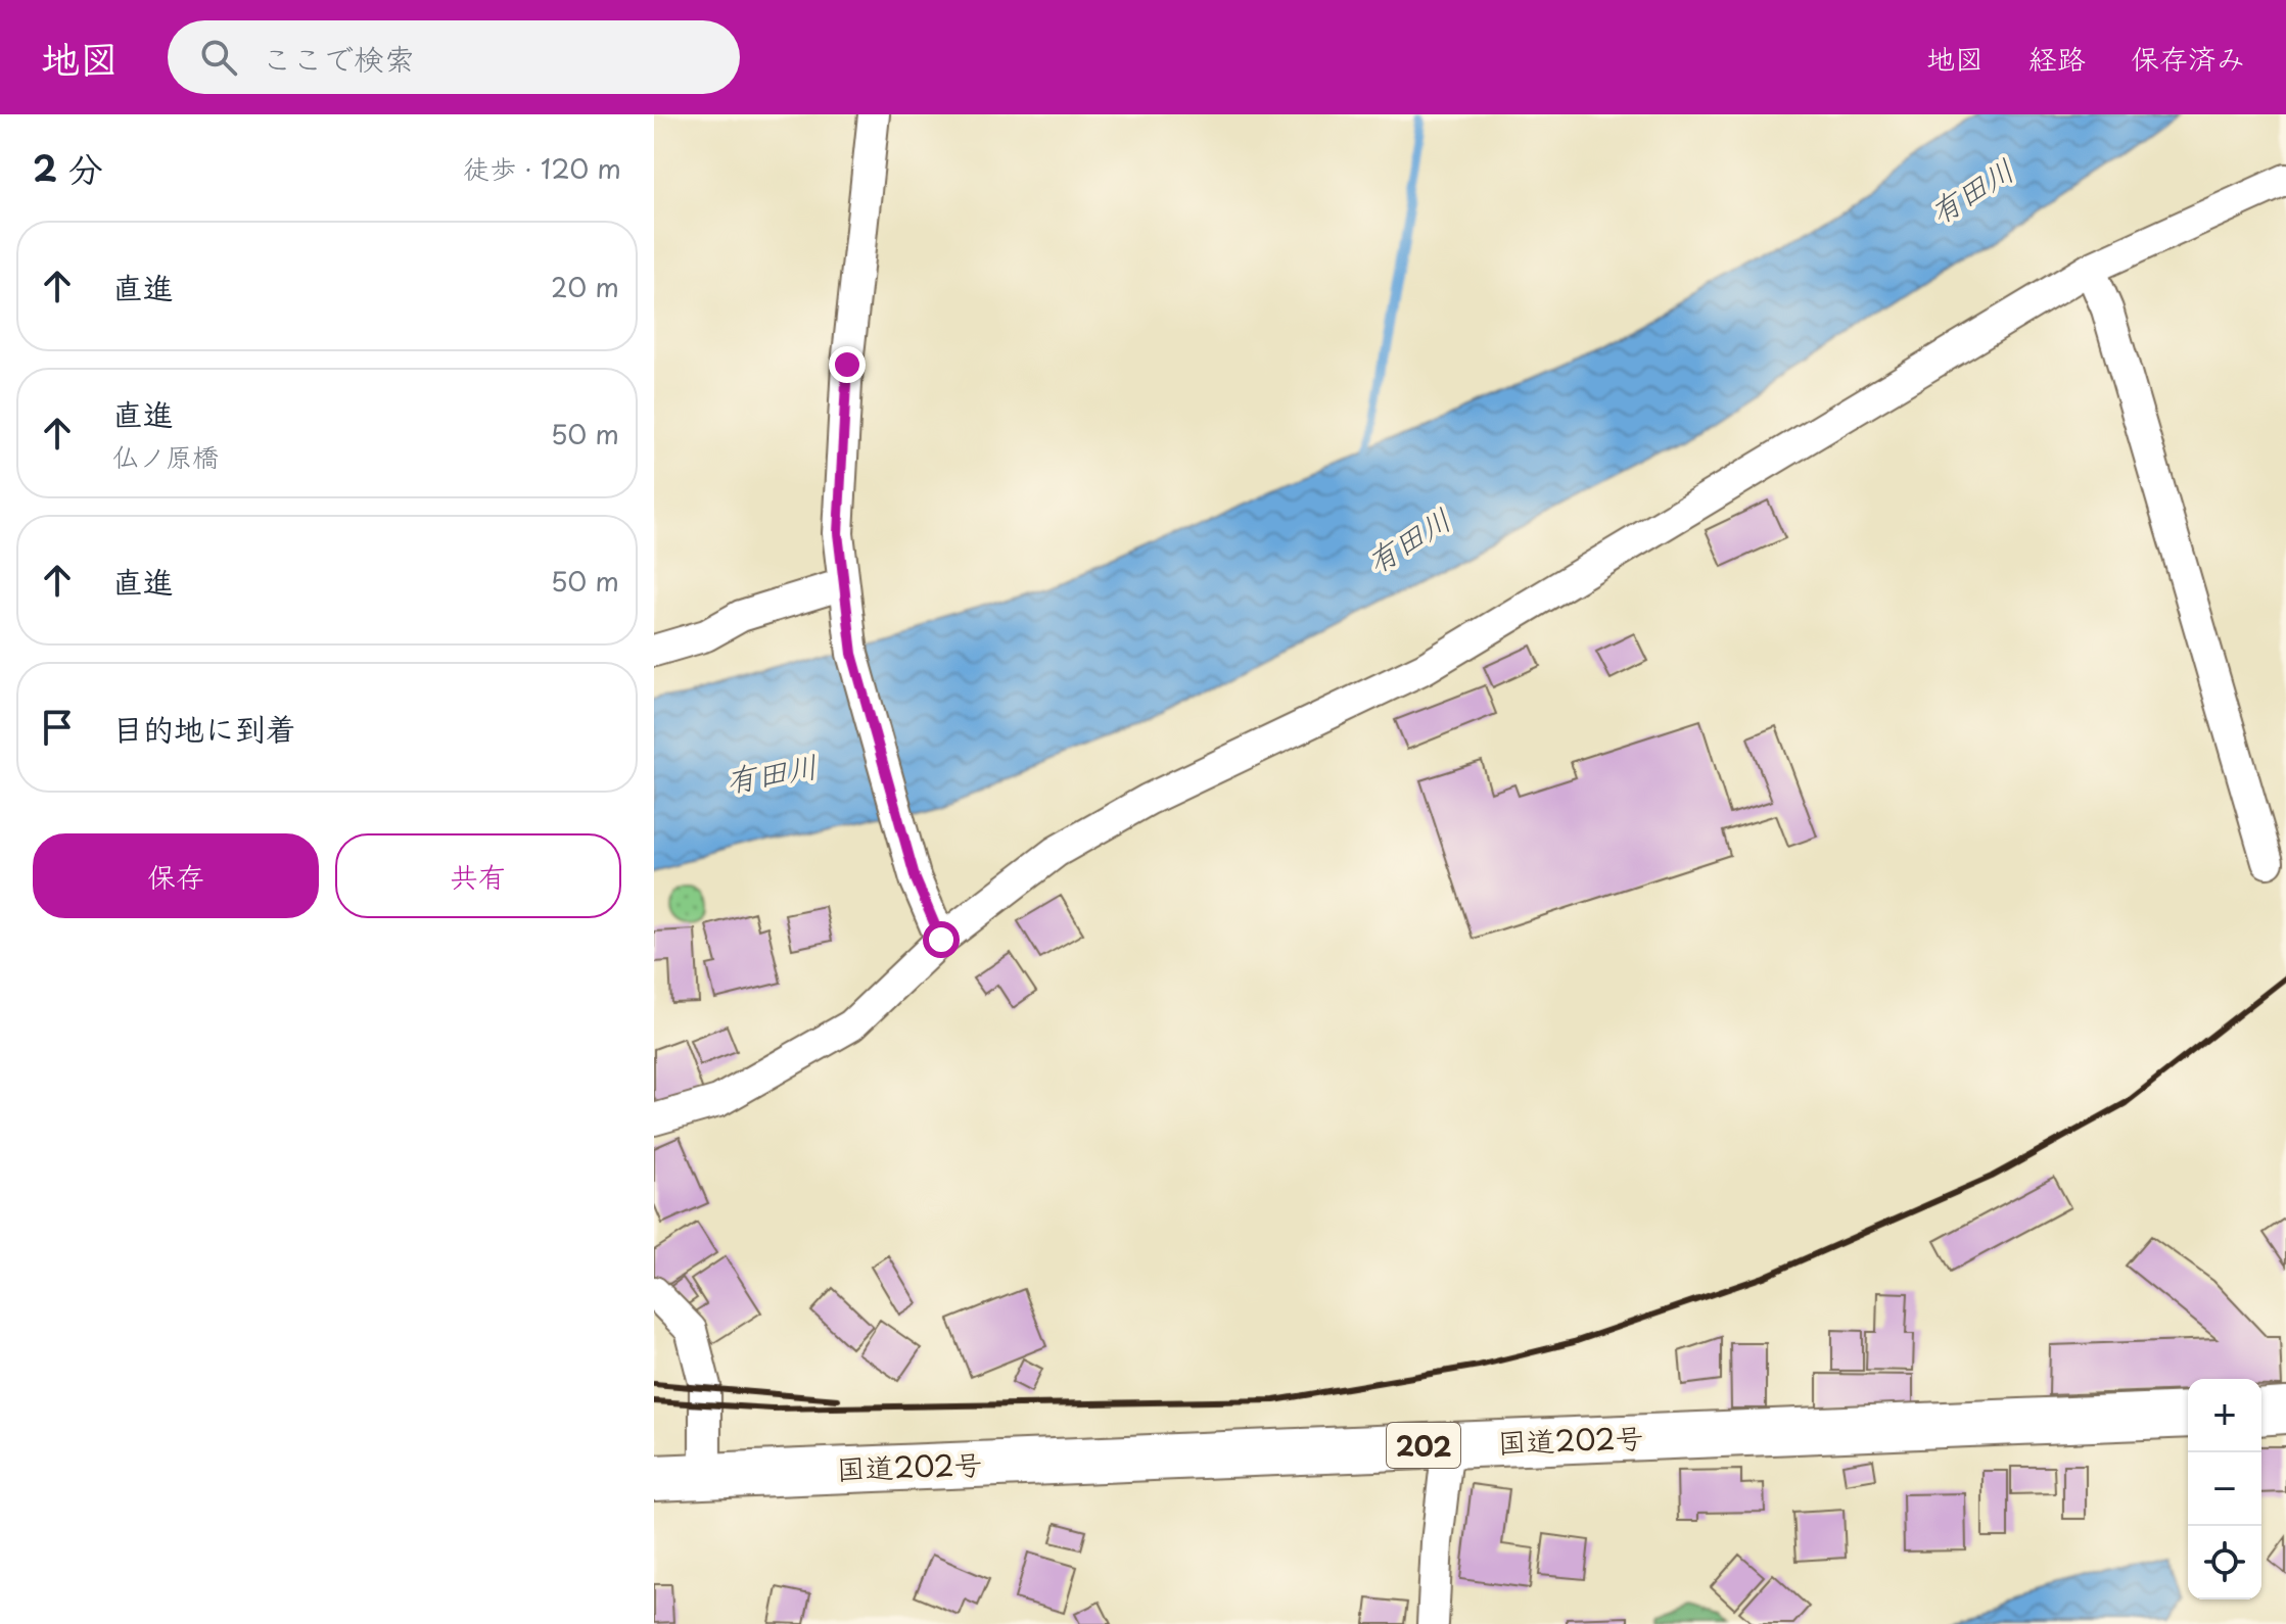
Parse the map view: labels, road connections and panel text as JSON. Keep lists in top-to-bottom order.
{
  "streets": {
    "highway": ["国道202号", "202"]
  },
  "water": ["有田川"],
  "page": {
    "header": "地図",
    "search": "ここで検索",
    "nav": ["地図", "経路", "保存済み"],
    "heading": ["2 分", "徒歩 · 120 m"],
    "list": [
      ["直進", "20 m"],
      ["直進", "仏ノ原橋", "50 m"],
      ["直進", "50 m"],
      "目的地に到着"
    ],
    "buttons": ["保存", "共有"],
    "map_buttons": ["+", "−"]
  }
}
